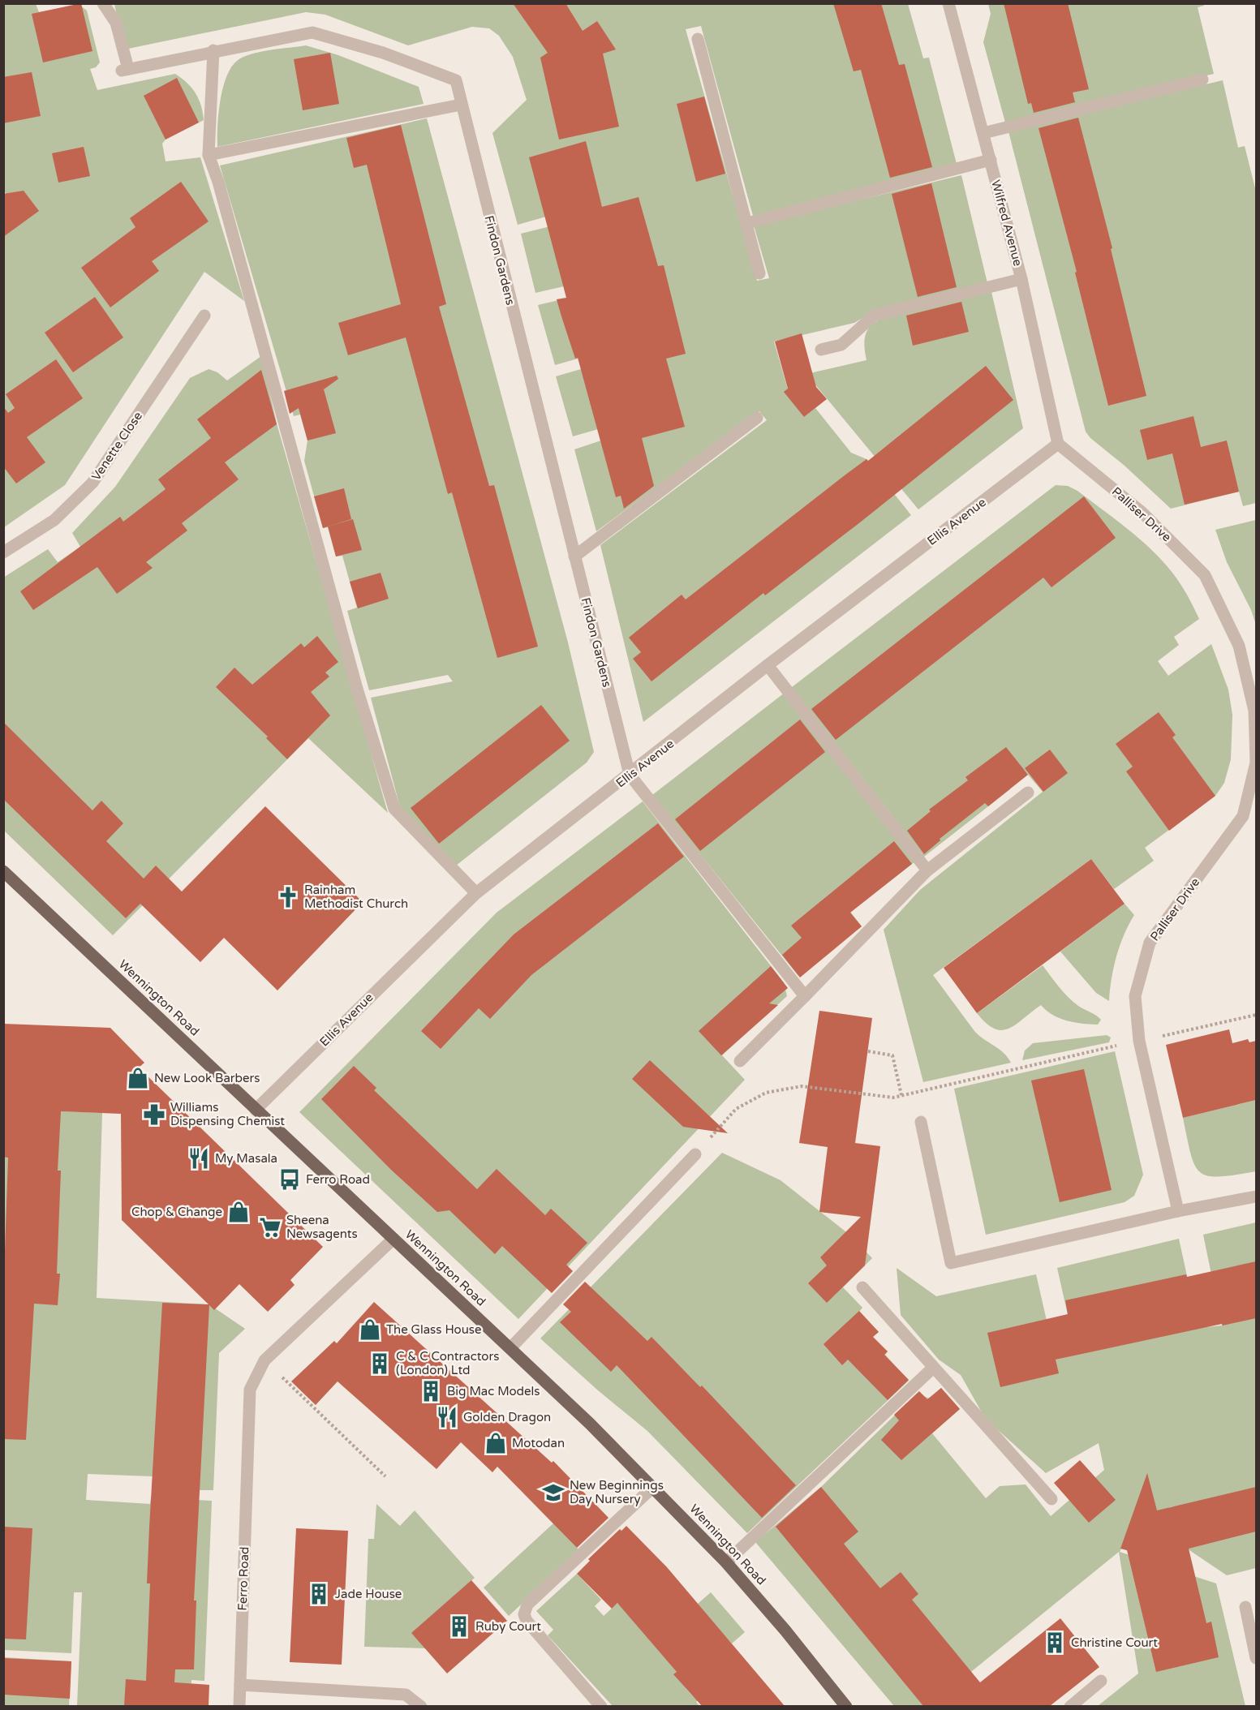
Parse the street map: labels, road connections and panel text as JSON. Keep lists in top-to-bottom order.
{
  "streets": {
    "main road": ["Wennington Road"],
    "street": [
      "Wilfred Avenue",
      "Findon Gardens",
      "Venette Close",
      "Palliser Drive",
      "Ellis Avenue",
      "Ferro Road"
    ]
  },
  "crossings": [
    ["Wilfred Avenue", "Palliser Drive"],
    ["Wilfred Avenue", "Ellis Avenue"],
    ["Findon Gardens", "Ellis Avenue"],
    ["Palliser Drive", "Ellis Avenue"],
    ["Ellis Avenue", "Wennington Road"],
    ["Wennington Road", "Ferro Road"]
  ],
  "places": {
    "church": ["Rainham Methodist Church"],
    "shop": [
      "New Look Barbers",
      "Chop & Change",
      "The Glass House",
      "Motodan"
    ],
    "pharmacy": ["Williams Dispensing Chemist"],
    "restaurant": ["My Masala", "Golden Dragon"],
    "bus stop": ["Ferro Road"],
    "supermarket": ["Sheena Newsagents"],
    "building": [
      "C & C Contractors (London) Ltd",
      "Big Mac Models",
      "Jade House",
      "Ruby Court",
      "Christine Court"
    ],
    "school or university": ["New Beginnings Day Nursery"]
  }
}
